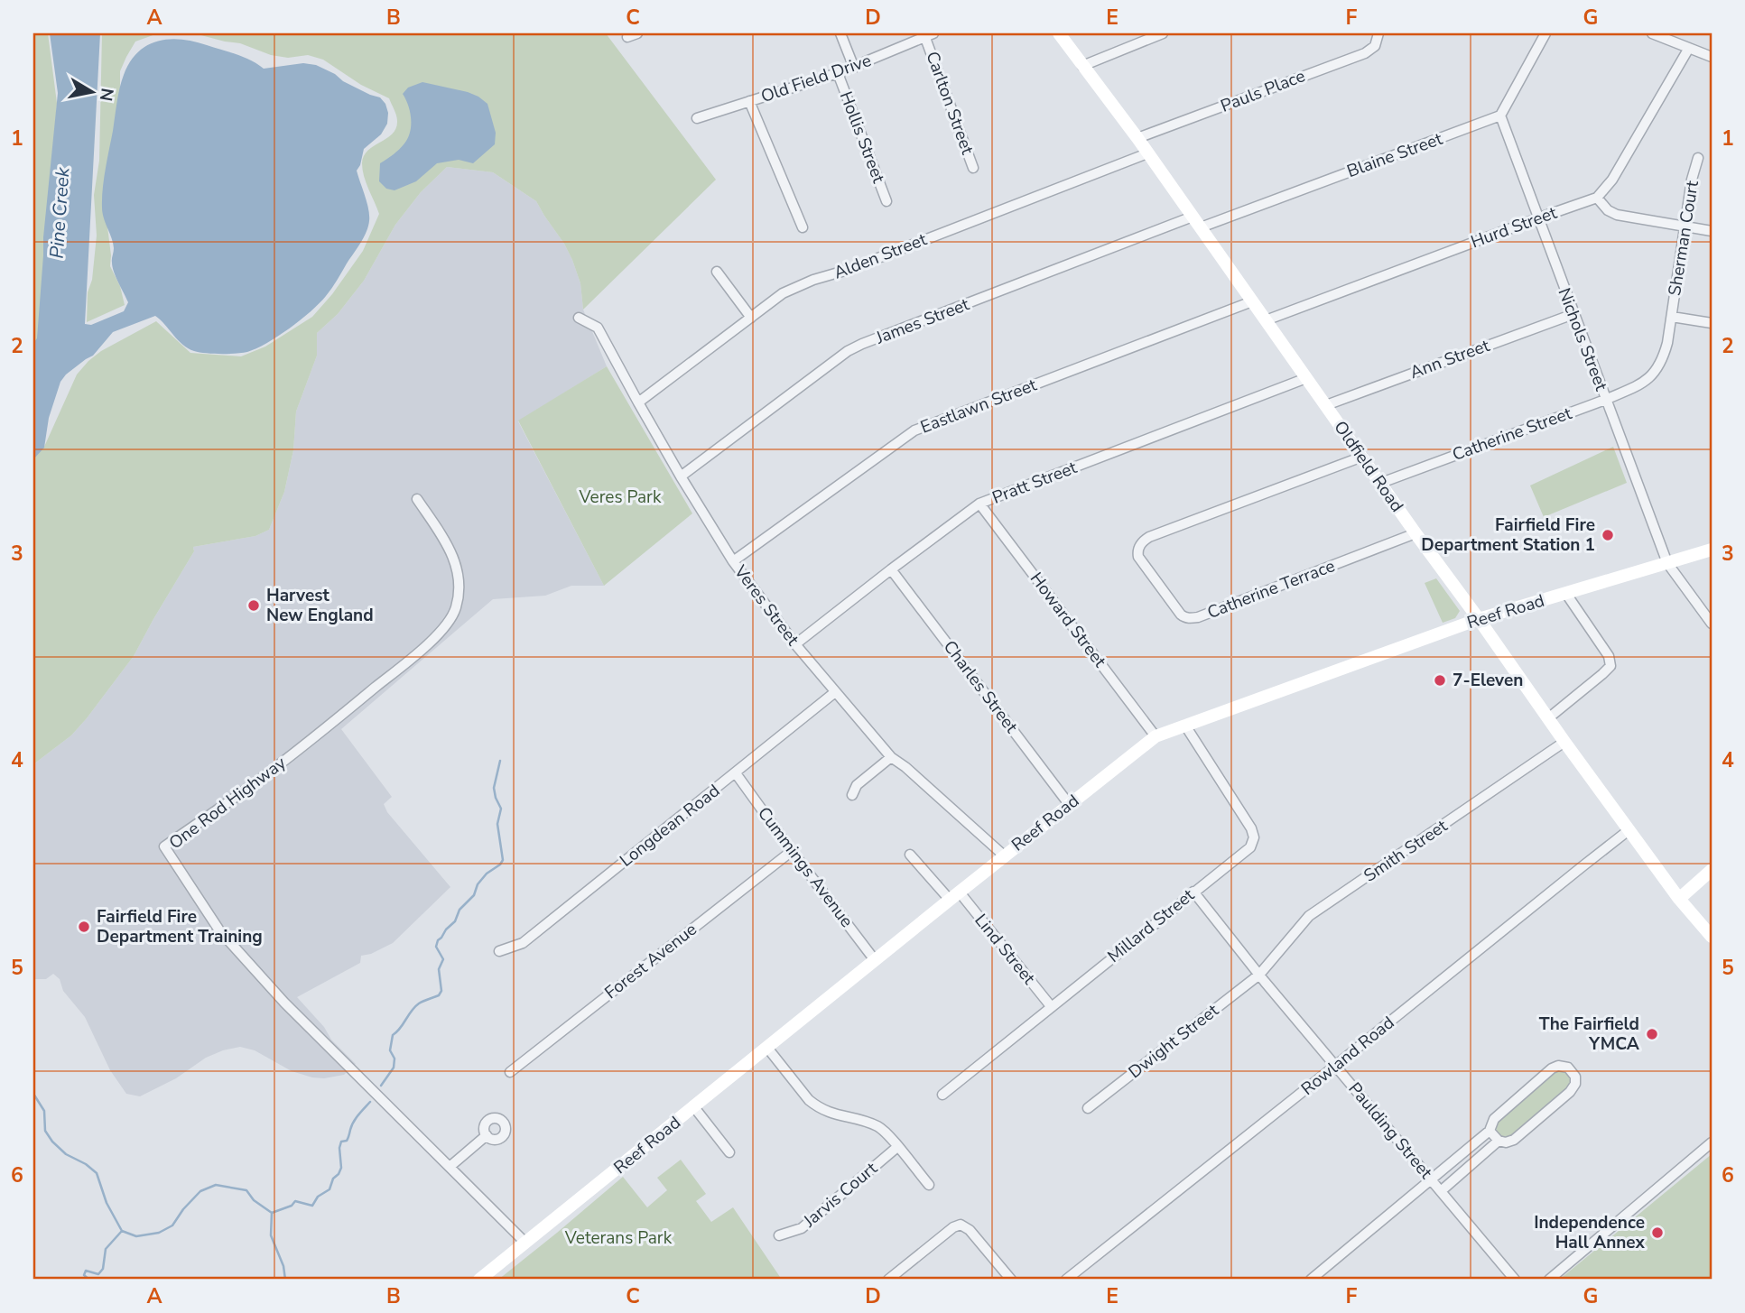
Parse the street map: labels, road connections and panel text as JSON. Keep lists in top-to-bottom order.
{
  "streets": {
    "street": [
      "Old Field Drive",
      "Pauls Place",
      "Carlton Street",
      "Hollis Street",
      "Blaine Street",
      "Hurd Street",
      "Sherman Court",
      "Alden Street",
      "James Street",
      "Nichols Street",
      "Ann Street",
      "Eastlawn Street",
      "Catherine Street",
      "Oldfield Road",
      "Pratt Street",
      "Catherine Terrace",
      "Veres Street",
      "Reef Road",
      "Howard Street",
      "Charles Street",
      "One Rod Highway",
      "Longdean Road",
      "Smith Street",
      "Cummings Avenue",
      "Millard Street",
      "Lind Street",
      "Forest Avenue",
      "Dwight Street",
      "Rowland Road",
      "Paulding Street",
      "Jarvis Court"
    ]
  },
  "crossings": [
    ["Old Field Drive", "Carlton Street"],
    ["Old Field Drive", "Hollis Street"],
    ["Pauls Place", "Oldfield Road"],
    ["Blaine Street", "James Street"],
    ["Blaine Street", "Nichols Street"],
    ["Blaine Street", "Oldfield Road"],
    ["Hurd Street", "Nichols Street"],
    ["Hurd Street", "Oldfield Road"],
    ["Sherman Court", "Catherine Street"],
    ["Alden Street", "Oldfield Road"],
    ["Alden Street", "Veres Street"],
    ["James Street", "Oldfield Road"],
    ["James Street", "Veres Street"],
    ["Nichols Street", "Ann Street"],
    ["Nichols Street", "Catherine Street"],
    ["Nichols Street", "Reef Road"],
    ["Ann Street", "Oldfield Road"],
    ["Eastlawn Street", "Oldfield Road"],
    ["Eastlawn Street", "Veres Street"],
    ["Catherine Street", "Oldfield Road"],
    ["Oldfield Road", "Pratt Street"],
    ["Oldfield Road", "Catherine Terrace"],
    ["Oldfield Road", "Reef Road"],
    ["Oldfield Road", "Smith Street"],
    ["Oldfield Road", "Rowland Road"],
    ["Pratt Street", "Veres Street"],
    ["Pratt Street", "Howard Street"],
    ["Pratt Street", "Charles Street"],
    ["Veres Street", "Reef Road"],
    ["Veres Street", "Longdean Road"],
    ["Reef Road", "Howard Street"],
    ["Reef Road", "Charles Street"],
    ["Reef Road", "One Rod Highway"],
    ["Reef Road", "Cummings Avenue"],
    ["Reef Road", "Millard Street"],
    ["Reef Road", "Lind Street"],
    ["Longdean Road", "Cummings Avenue"],
    ["Smith Street", "Dwight Street"],
    ["Smith Street", "Paulding Street"],
    ["Cummings Avenue", "Forest Avenue"],
    ["Millard Street", "Lind Street"],
    ["Millard Street", "Paulding Street"],
    ["Dwight Street", "Paulding Street"],
    ["Rowland Road", "Paulding Street"]
  ],
  "water": ["Pine Creek"],
  "parks": ["Veres Park", "Veterans Park"],
  "places": [
    "Fairfield Fire Department Station 1",
    "Harvest New England",
    "7-Eleven",
    "Fairfield Fire Department Training",
    "The Fairfield YMCA",
    "Independence Hall Annex"
  ],
  "north": "right",
  "grid": {
    "columns": [
      "A",
      "B",
      "C",
      "D",
      "E",
      "F",
      "G"
    ],
    "rows": [
      "1",
      "2",
      "3",
      "4",
      "5",
      "6"
    ]
  }
}
